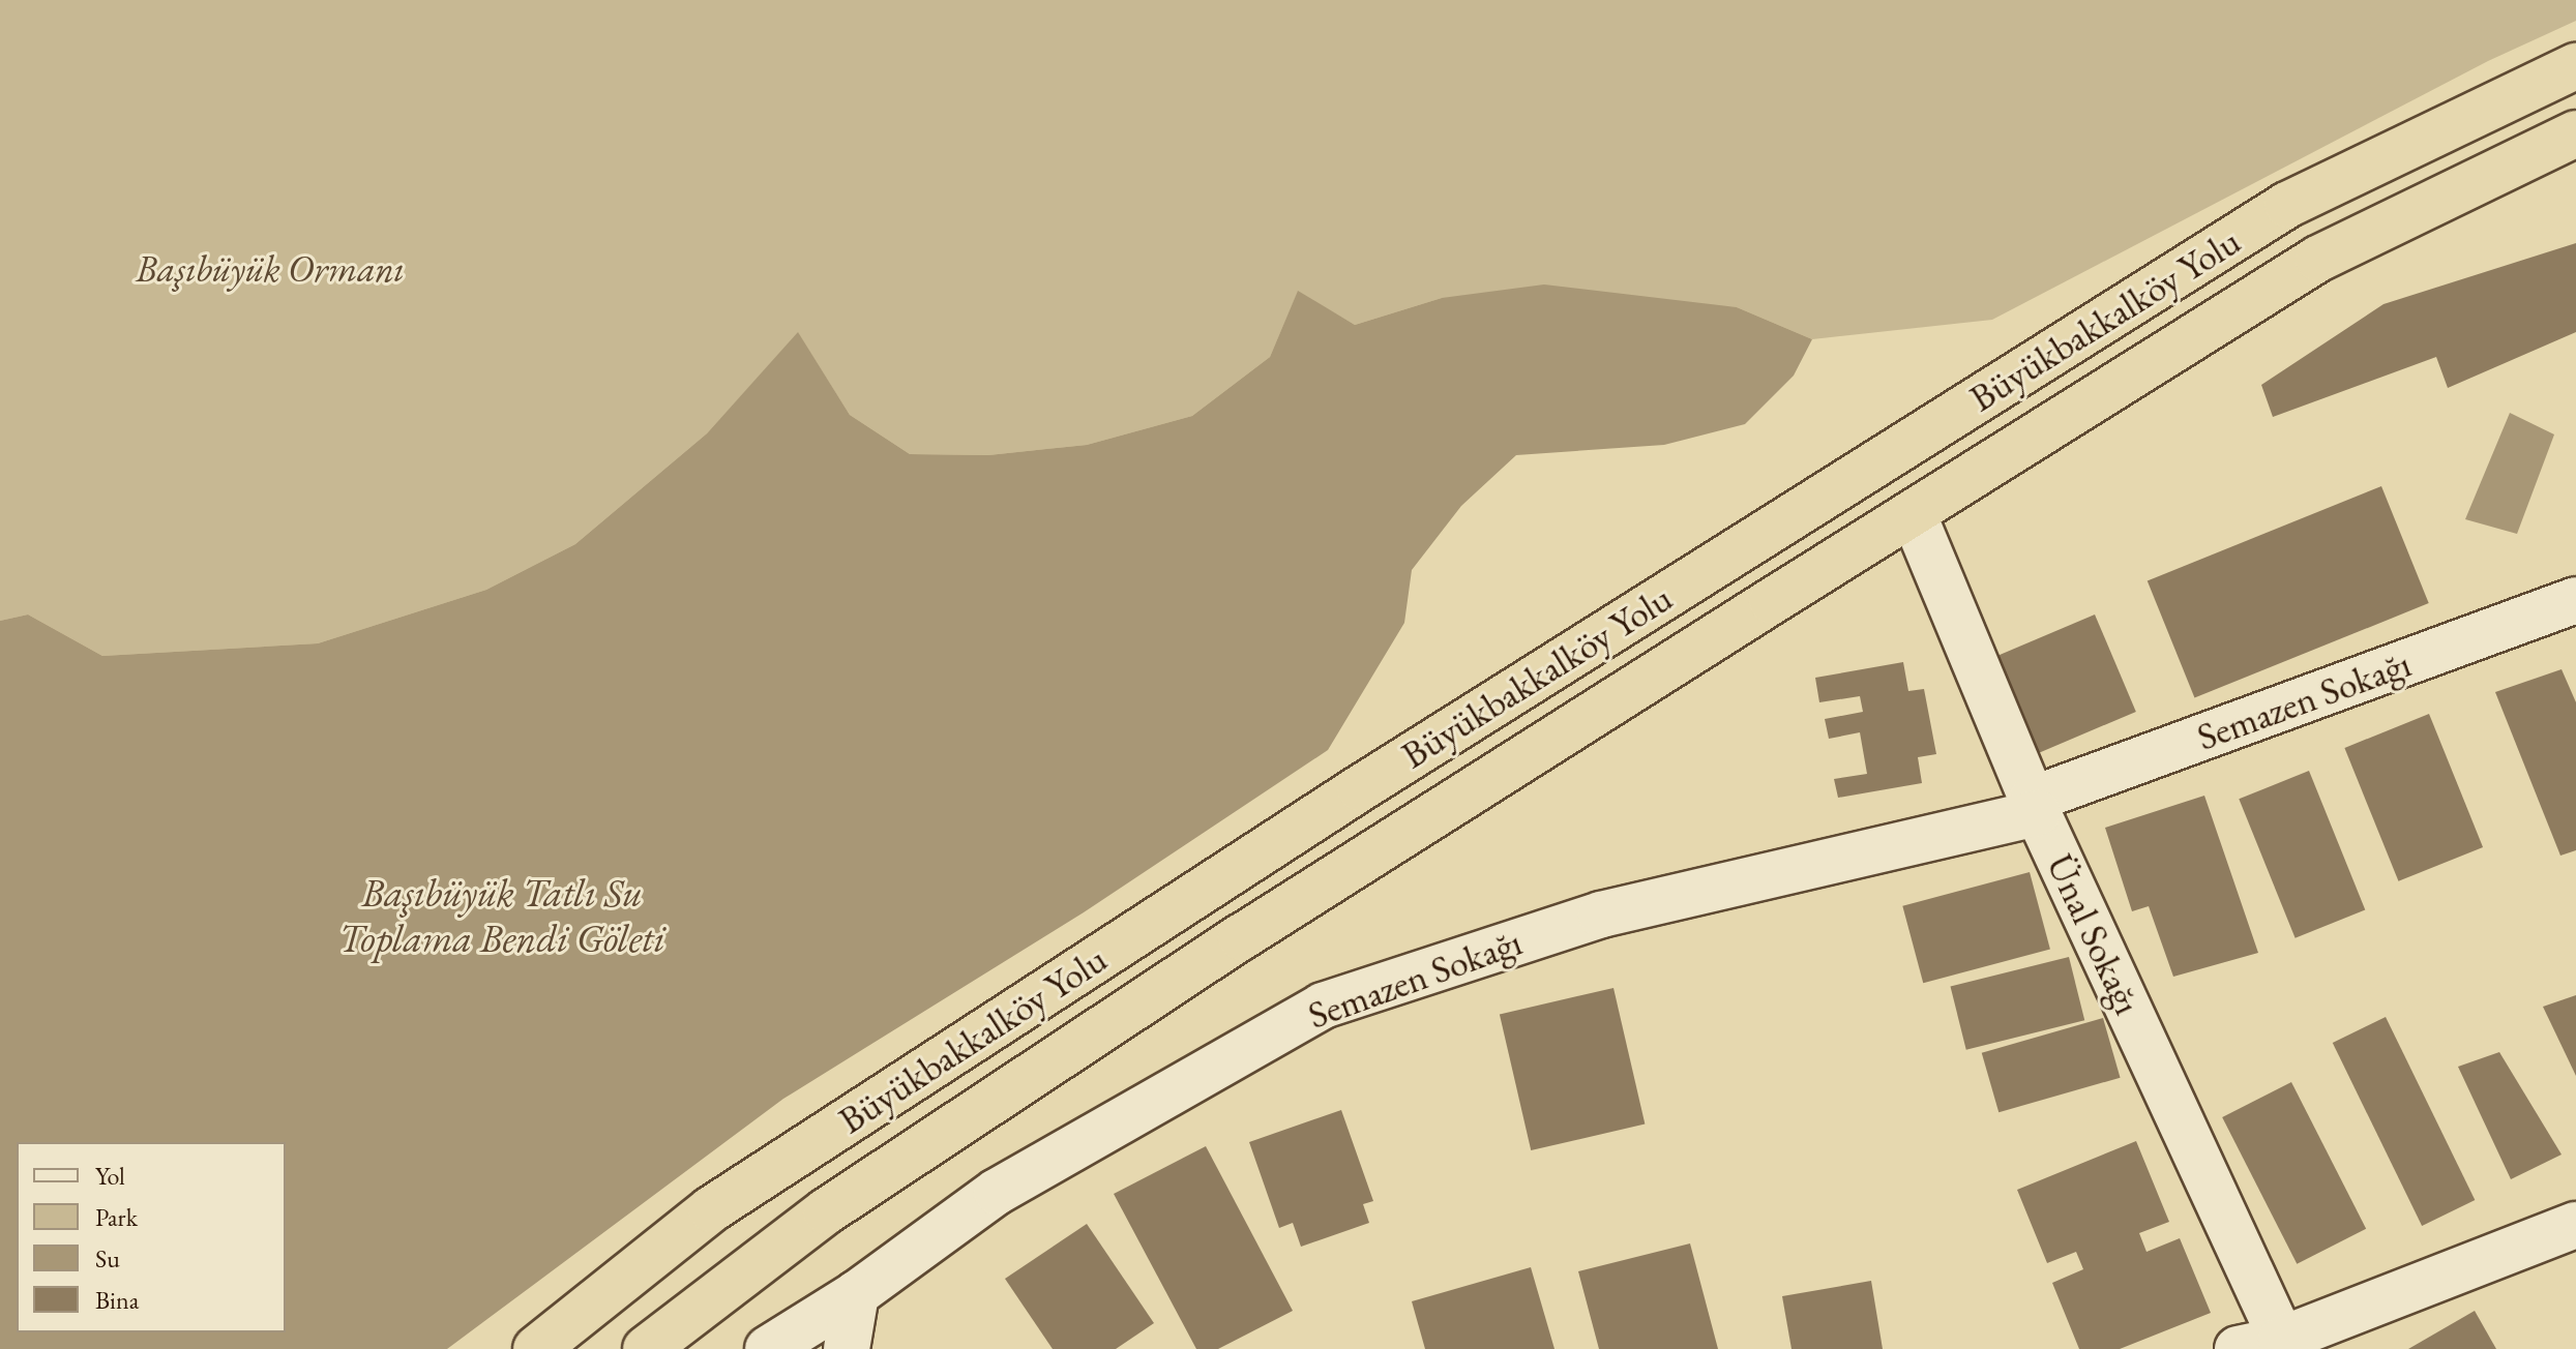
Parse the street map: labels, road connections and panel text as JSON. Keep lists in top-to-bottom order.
{
  "streets": {
    "highway": ["Büyükbakkalköy Yolu"],
    "street": ["Semazen Sokağı", "Ünal Sokağı"]
  },
  "crossings": [
    ["Büyükbakkalköy Yolu", "Ünal Sokağı"],
    ["Semazen Sokağı", "Ünal Sokağı"]
  ],
  "water": ["Başıbüyük Tatlı Su Toplama Bendi Göleti"],
  "parks": ["Başıbüyük Ormanı"],
  "legend": [
    "Yol",
    "Park",
    "Su",
    "Bina"
  ]
}
